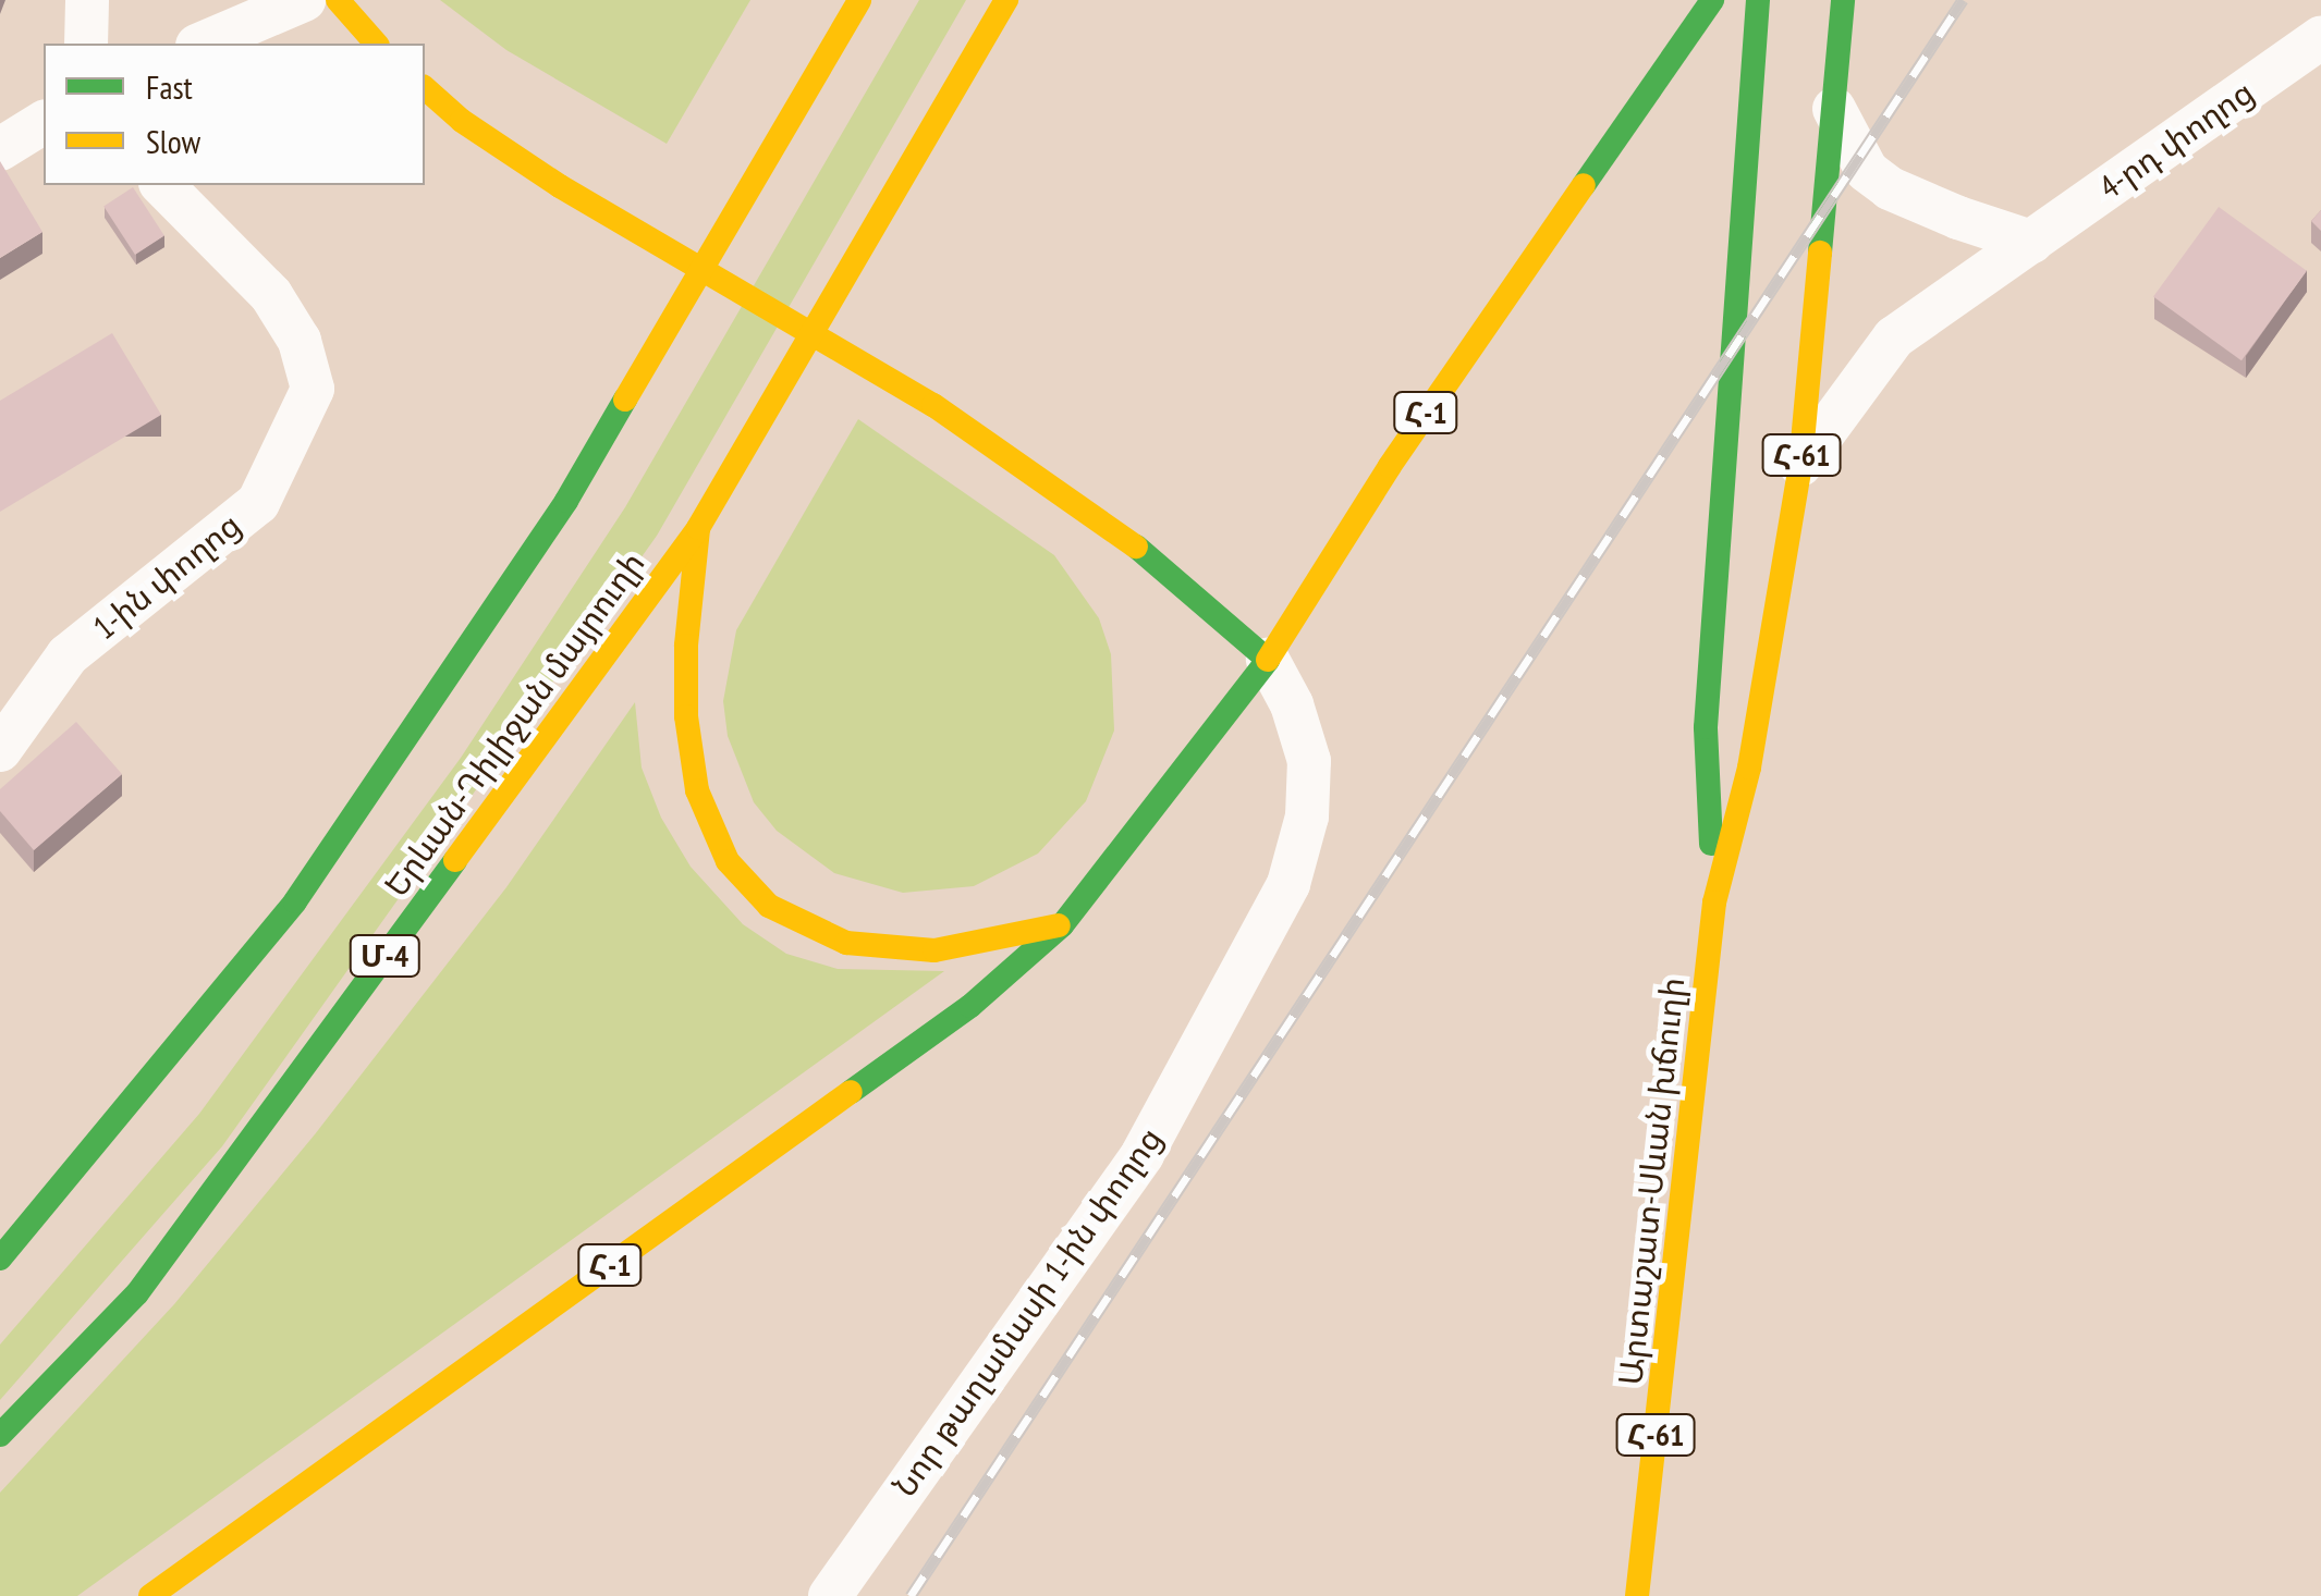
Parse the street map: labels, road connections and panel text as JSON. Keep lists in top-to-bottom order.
{
  "streets": {
    "main road": [
      "Հ-1",
      "Հ-61",
      "Երևան-Դիլիջան մայրուղի",
      "Մ-4",
      "Արտաշատ-Սևան խճուղի"
    ],
    "street": ["4-րդ փողոց", "1-ին փողոց", "Նոր թաղամասի 1-ին փողոց"]
  },
  "crossings": [
    ["4-րդ փողոց", "Հ-61"],
    ["Հ-1", "Նոր թաղամասի 1-ին փողոց"],
    ["Հ-61", "Արտաշատ-Սևան խճուղի"]
  ],
  "legend": ["Fast", "Slow"]
}
